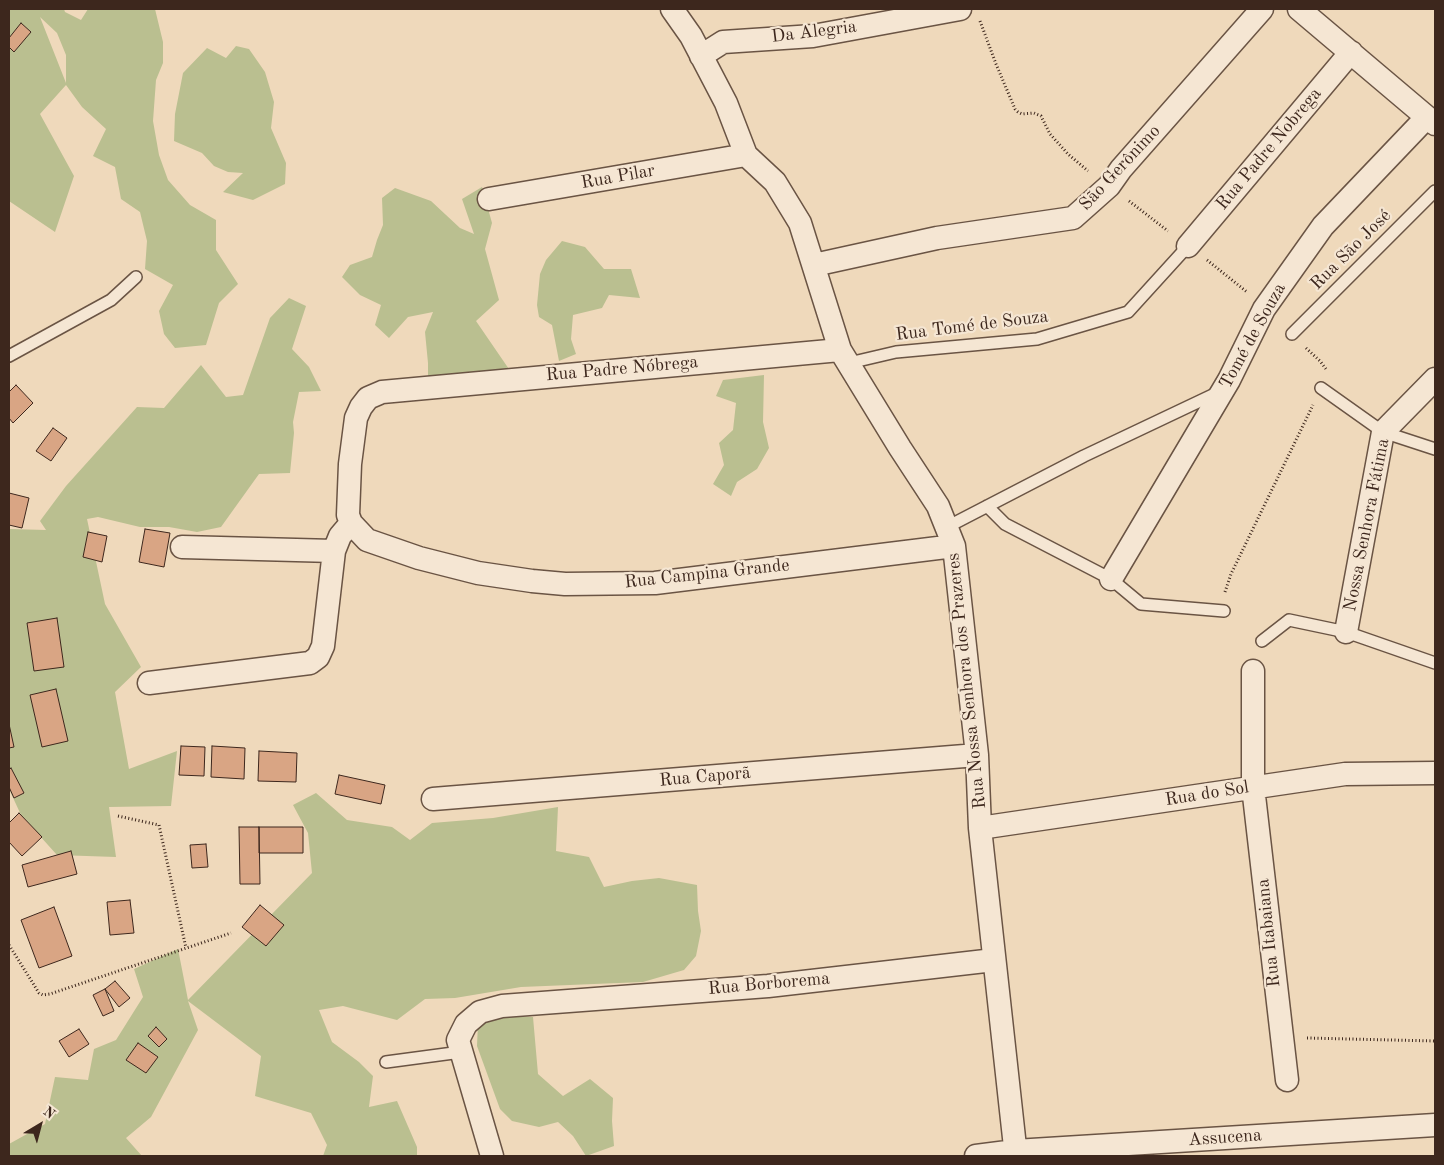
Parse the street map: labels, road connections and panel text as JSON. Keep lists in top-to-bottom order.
{
  "streets": {
    "street": [
      "Da Alegria",
      "Rua Padre Nobrega",
      "São Gerônimo",
      "Rua Pilar",
      "Tomé de Souza",
      "Rua Padre Nóbrega",
      "Nossa Senhora Fátima",
      "Rua Campina Grande",
      "Rua Nossa Senhora dos Prazeres",
      "Rua Caporã",
      "Rua do Sol",
      "Rua Itabaiana",
      "Rua Borborema",
      "Assucena"
    ],
    "lane": ["Rua São José", "Rua Tomé de Souza"]
  },
  "crossings": [
    ["Da Alegria", "Rua Nossa Senhora dos Prazeres"],
    ["Rua Padre Nobrega", "Rua Tomé de Souza"],
    ["São Gerônimo", "Rua Nossa Senhora dos Prazeres"],
    ["Rua Pilar", "Rua Nossa Senhora dos Prazeres"],
    ["Rua Tomé de Souza", "Rua Padre Nóbrega"],
    ["Rua Tomé de Souza", "Rua Nossa Senhora dos Prazeres"],
    ["Rua Padre Nóbrega", "Rua Campina Grande"],
    ["Rua Padre Nóbrega", "Rua Nossa Senhora dos Prazeres"],
    ["Rua Campina Grande", "Rua Nossa Senhora dos Prazeres"],
    ["Rua Nossa Senhora dos Prazeres", "Rua Caporã"],
    ["Rua Nossa Senhora dos Prazeres", "Rua do Sol"],
    ["Rua Nossa Senhora dos Prazeres", "Rua Borborema"],
    ["Rua Nossa Senhora dos Prazeres", "Assucena"],
    ["Rua do Sol", "Rua Itabaiana"]
  ],
  "north": "top right"
}
